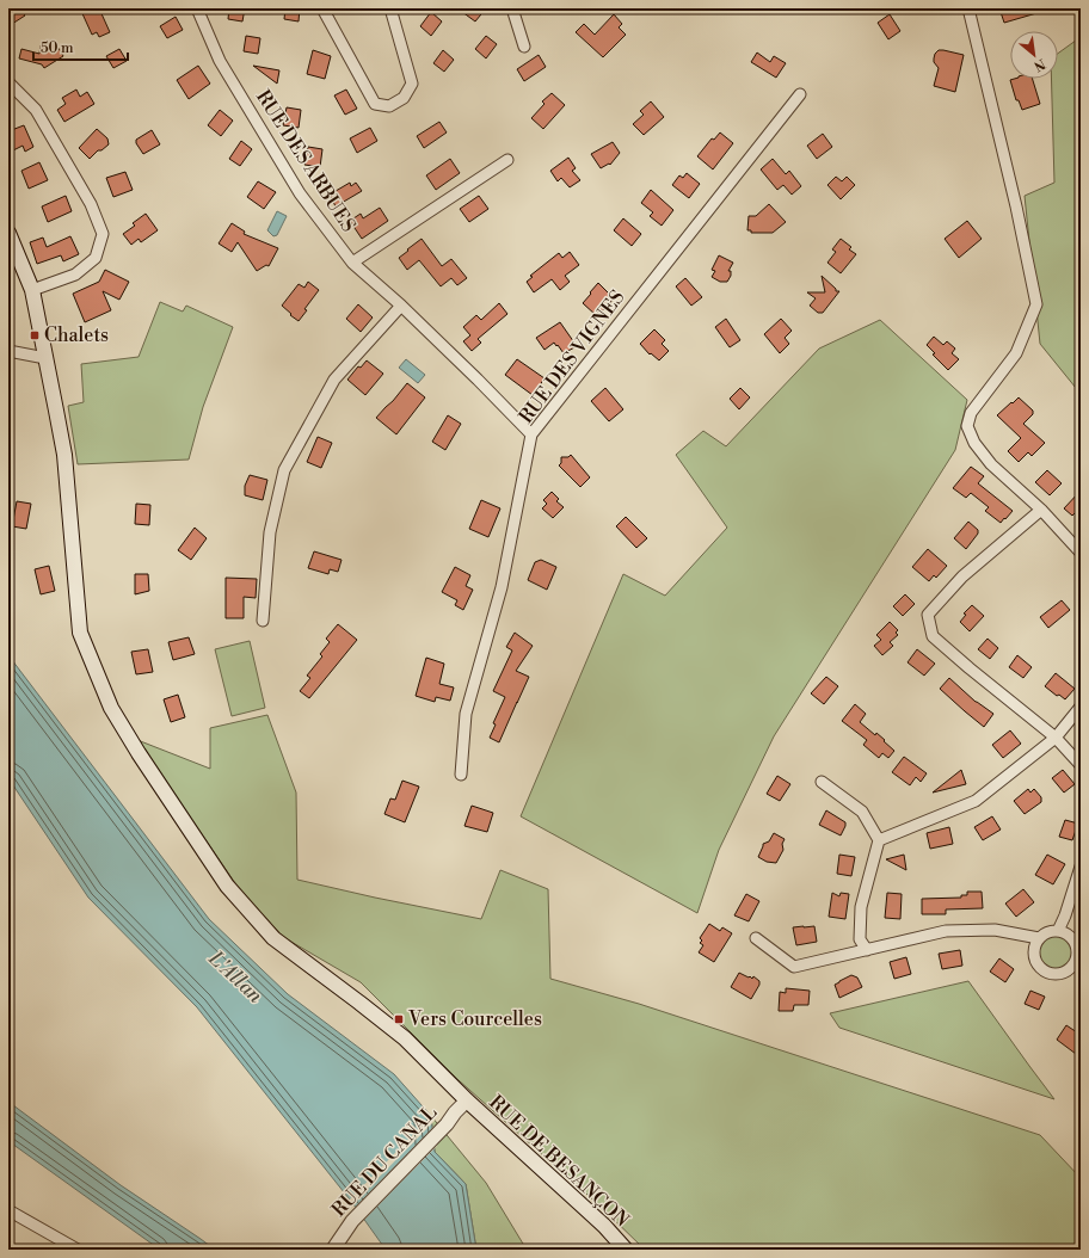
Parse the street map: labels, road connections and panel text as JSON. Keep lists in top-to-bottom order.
{
  "streets": {
    "main road": ["RUE DE BESANÇON"],
    "street": ["RUE DES ARBUES", "RUE DES VIGNES", "RUE DU CANAL"]
  },
  "crossings": [
    ["RUE DES ARBUES", "RUE DES VIGNES"],
    ["RUE DU CANAL", "RUE DE BESANÇON"]
  ],
  "water": ["L'Allan"],
  "places": {
    "transit": ["Chalets", "Vers Courcelles"]
  },
  "scale_bar": "50 m",
  "north": "bottom right"
}
